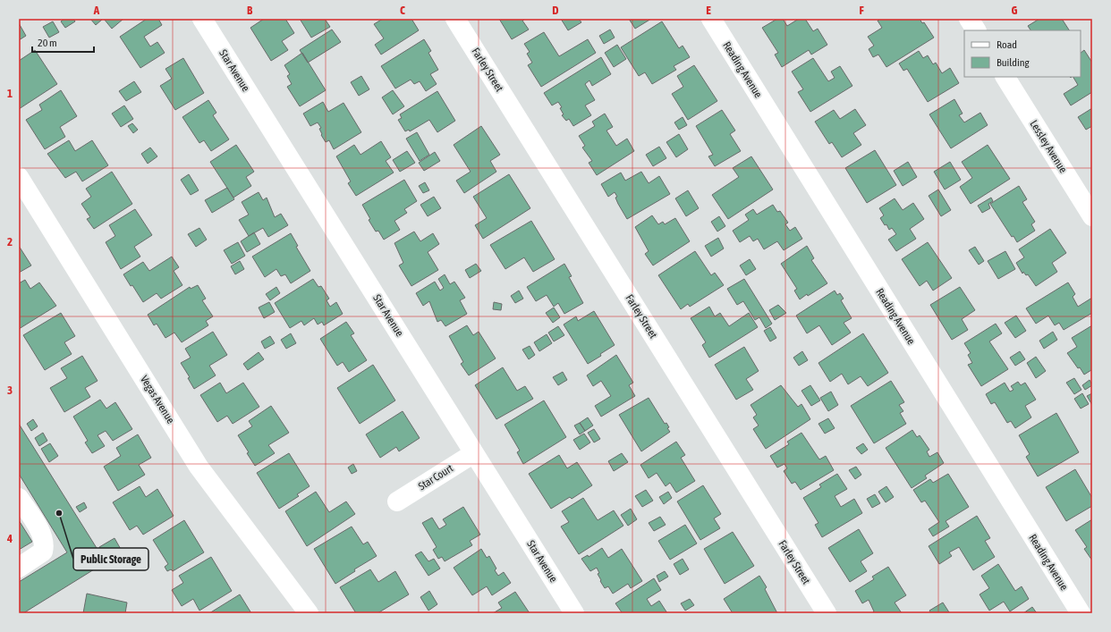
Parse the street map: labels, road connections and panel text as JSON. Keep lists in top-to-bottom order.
{
  "streets": {
    "street": [
      "Farley Street",
      "Reading Avenue",
      "Star Avenue",
      "Lessley Avenue",
      "Vegas Avenue",
      "Star Court"
    ]
  },
  "crossings": [
    ["Star Avenue", "Star Court"]
  ],
  "places": ["Public Storage"],
  "legend": ["Road", "Building"],
  "scale_bar": "20 m",
  "grid": {
    "columns": [
      "A",
      "B",
      "C",
      "D",
      "E",
      "F",
      "G"
    ],
    "rows": [
      "1",
      "2",
      "3",
      "4"
    ]
  }
}
